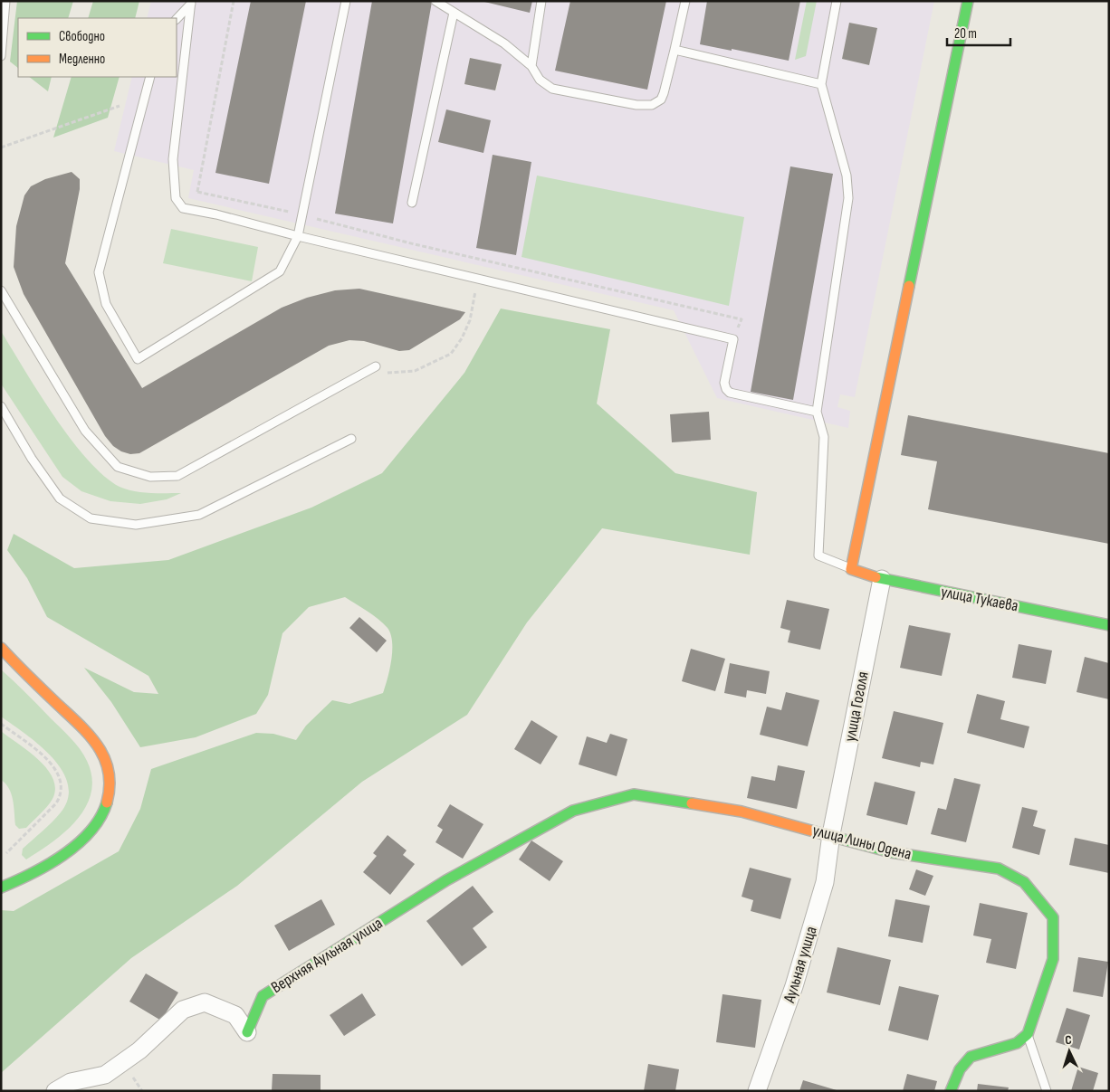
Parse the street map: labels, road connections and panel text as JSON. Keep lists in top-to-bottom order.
{
  "streets": {
    "street": [
      "улица Тукаева",
      "улица Гоголя",
      "улица Лины Одена",
      "Верхняя Аульная улица",
      "Аульная улица"
    ]
  },
  "crossings": [
    ["улица Тукаева", "улица Гоголя"],
    ["улица Гоголя", "улица Лины Одена"],
    ["улица Гоголя", "Аульная улица"],
    ["улица Лины Одена", "Верхняя Аульная улица"],
    ["улица Лины Одена", "Аульная улица"]
  ],
  "legend": ["Свободно", "Медленно"],
  "scale_bar": "20 m",
  "north": "top"
}
